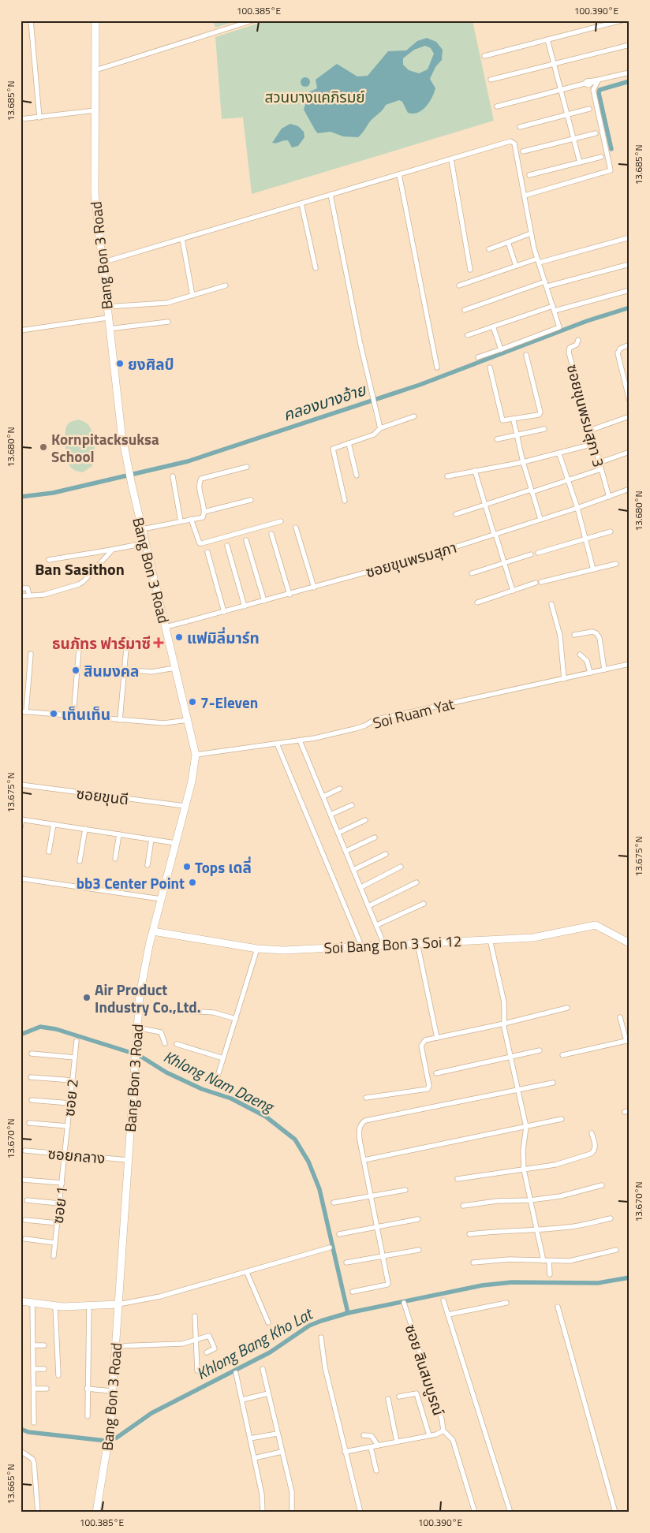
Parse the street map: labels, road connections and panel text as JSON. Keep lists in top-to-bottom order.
{
  "streets": {
    "main road": ["Bang Bon 3 Road", "Soi Bang Bon 3 Soi 12"],
    "street": [
      "ซอยขุนพรมสุภา 3",
      "ซอยขุนพรมสุภา",
      "Soi Ruam Yat",
      "ซอยขุนดี",
      "ซอย 2",
      "ซอยกลาง",
      "ซอย 1",
      "ซอย สินสมบูรณ์"
    ]
  },
  "crossings": [
    ["Bang Bon 3 Road", "ซอยขุนพรมสุภา"],
    ["Bang Bon 3 Road", "Soi Ruam Yat"],
    ["Bang Bon 3 Road", "ซอยขุนดี"],
    ["Bang Bon 3 Road", "Soi Bang Bon 3 Soi 12"],
    ["Bang Bon 3 Road", "ซอยกลาง"],
    ["ซอยขุนพรมสุภา 3", "ซอยขุนพรมสุภา"],
    ["ซอย 2", "ซอยกลาง"],
    ["ซอย 2", "ซอย 1"],
    ["ซอยกลาง", "ซอย 1"]
  ],
  "districts": ["Ban Sasithon"],
  "water": ["คลองบางอ้าย", "Khlong Nam Daeng", "Khlong Bang Kho Lat"],
  "parks": ["สวนบางแคภิรมย์"],
  "places": {
    "other": [
      "ยงศิลป์",
      "Kornpitacksuksa School",
      "แฟมิลี่มาร์ท",
      "สินมงคล",
      "7-Eleven",
      "เท็นเท็น",
      "Tops เดลี่",
      "bb3 Center Point",
      "Air Product Industry Co.,Ltd."
    ],
    "health": ["ธนภัทร ฟาร์มาซี"]
  },
  "coordinates": [
    "100.385°E",
    "100.390°E",
    "13.685°N",
    "13.680°N",
    "13.675°N",
    "13.670°N",
    "13.665°N"
  ]
}
